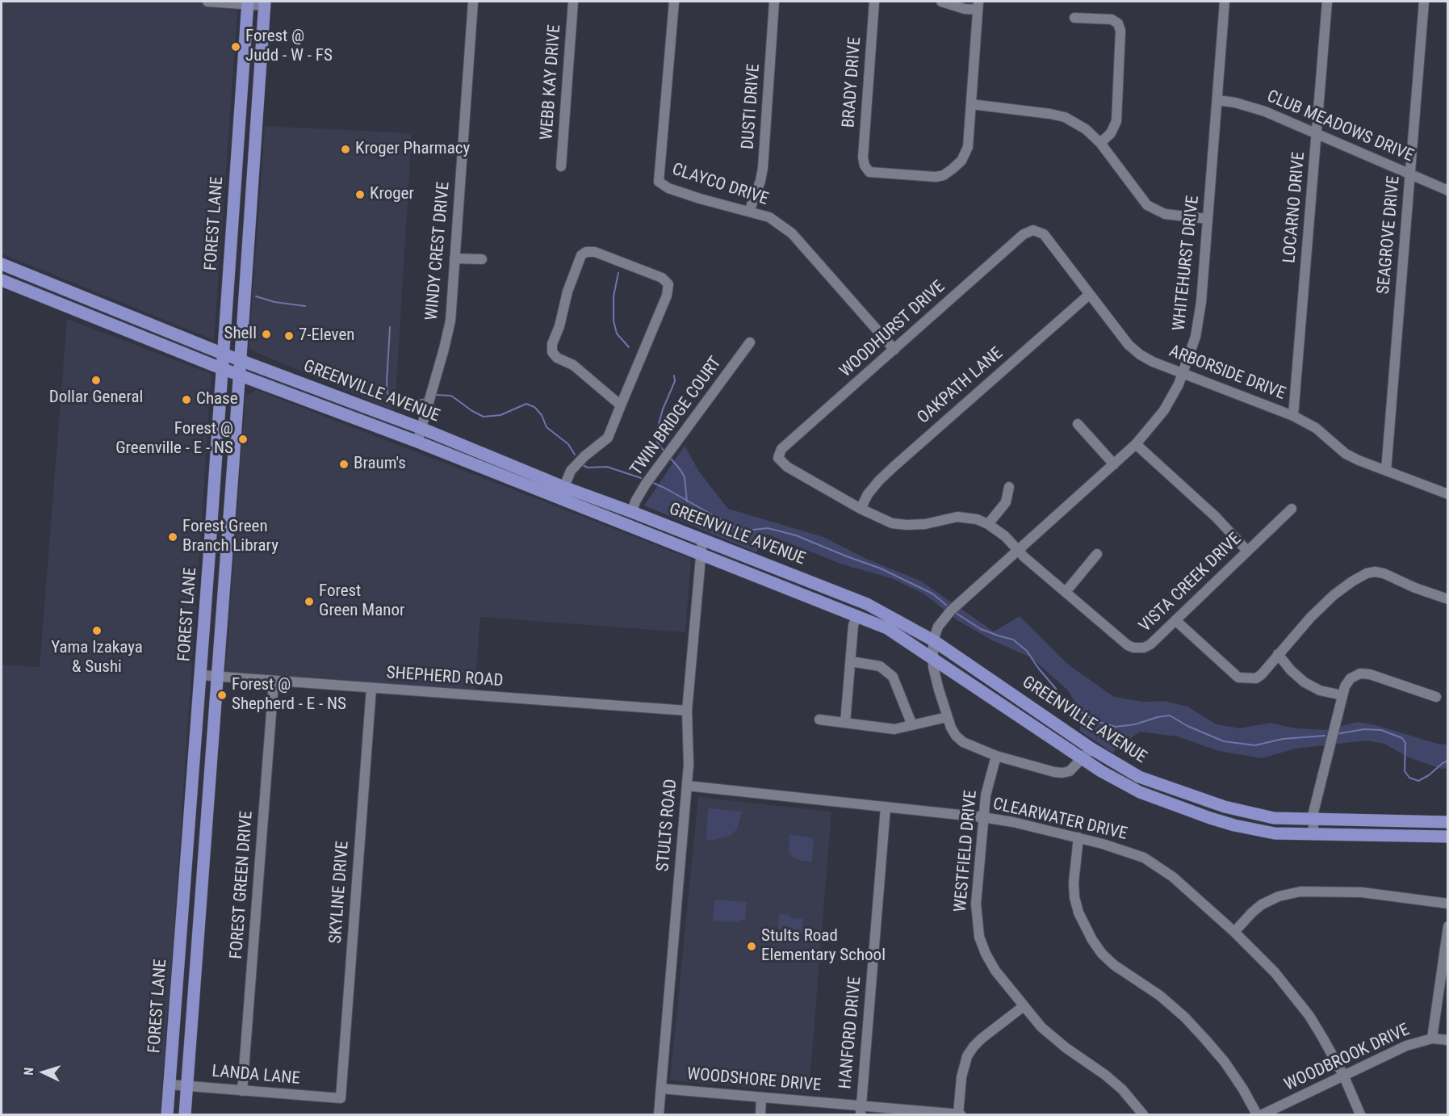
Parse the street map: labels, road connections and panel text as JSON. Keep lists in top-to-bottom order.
{
  "streets": {
    "main road": ["FOREST LANE", "GREENVILLE AVENUE"],
    "street": [
      "WEBB KAY DRIVE",
      "BRADY DRIVE",
      "DUSTI DRIVE",
      "CLUB MEADOWS DRIVE",
      "CLAYCO DRIVE",
      "LOCARNO DRIVE",
      "SEAGROVE DRIVE",
      "WINDY CREST DRIVE",
      "WHITEHURST DRIVE",
      "WOODHURST DRIVE",
      "ARBORSIDE DRIVE",
      "OAKPATH LANE",
      "TWIN BRIDGE COURT",
      "VISTA CREEK DRIVE",
      "SHEPHERD ROAD",
      "CLEARWATER DRIVE",
      "STULTS ROAD",
      "WESTFIELD DRIVE",
      "FOREST GREEN DRIVE",
      "SKYLINE DRIVE",
      "HANFORD DRIVE",
      "WOODBROOK DRIVE",
      "LANDA LANE",
      "WOODSHORE DRIVE"
    ]
  },
  "crossings": [
    ["DUSTI DRIVE", "CLAYCO DRIVE"],
    ["CLUB MEADOWS DRIVE", "LOCARNO DRIVE"],
    ["CLUB MEADOWS DRIVE", "SEAGROVE DRIVE"],
    ["CLUB MEADOWS DRIVE", "WHITEHURST DRIVE"],
    ["CLAYCO DRIVE", "WOODHURST DRIVE"],
    ["LOCARNO DRIVE", "ARBORSIDE DRIVE"],
    ["FOREST LANE", "GREENVILLE AVENUE"],
    ["FOREST LANE", "SHEPHERD ROAD"],
    ["FOREST LANE", "LANDA LANE"],
    ["SEAGROVE DRIVE", "ARBORSIDE DRIVE"],
    ["WINDY CREST DRIVE", "GREENVILLE AVENUE"],
    ["WHITEHURST DRIVE", "ARBORSIDE DRIVE"],
    ["WHITEHURST DRIVE", "GREENVILLE AVENUE"],
    ["WHITEHURST DRIVE", "VISTA CREEK DRIVE"],
    ["WHITEHURST DRIVE", "WESTFIELD DRIVE"],
    ["WOODHURST DRIVE", "ARBORSIDE DRIVE"],
    ["WOODHURST DRIVE", "OAKPATH LANE"],
    ["ARBORSIDE DRIVE", "OAKPATH LANE"],
    ["GREENVILLE AVENUE", "TWIN BRIDGE COURT"],
    ["GREENVILLE AVENUE", "STULTS ROAD"],
    ["SHEPHERD ROAD", "STULTS ROAD"],
    ["SHEPHERD ROAD", "FOREST GREEN DRIVE"],
    ["SHEPHERD ROAD", "SKYLINE DRIVE"],
    ["CLEARWATER DRIVE", "STULTS ROAD"],
    ["CLEARWATER DRIVE", "WESTFIELD DRIVE"],
    ["CLEARWATER DRIVE", "HANFORD DRIVE"],
    ["CLEARWATER DRIVE", "WOODBROOK DRIVE"],
    ["STULTS ROAD", "WOODSHORE DRIVE"],
    ["FOREST GREEN DRIVE", "LANDA LANE"],
    ["SKYLINE DRIVE", "LANDA LANE"],
    ["HANFORD DRIVE", "WOODSHORE DRIVE"]
  ],
  "places": [
    "Forest @ Judd - W - FS",
    "Kroger Pharmacy",
    "Kroger",
    "Shell",
    "7-Eleven",
    "Dollar General",
    "Chase",
    "Forest @ Greenville - E - NS",
    "Braum's",
    "Forest Green Branch Library",
    "Forest Green Manor",
    "Yama Izakaya & Sushi",
    "Forest @ Shepherd - E - NS",
    "Stults Road Elementary School"
  ],
  "north": "left"
}
